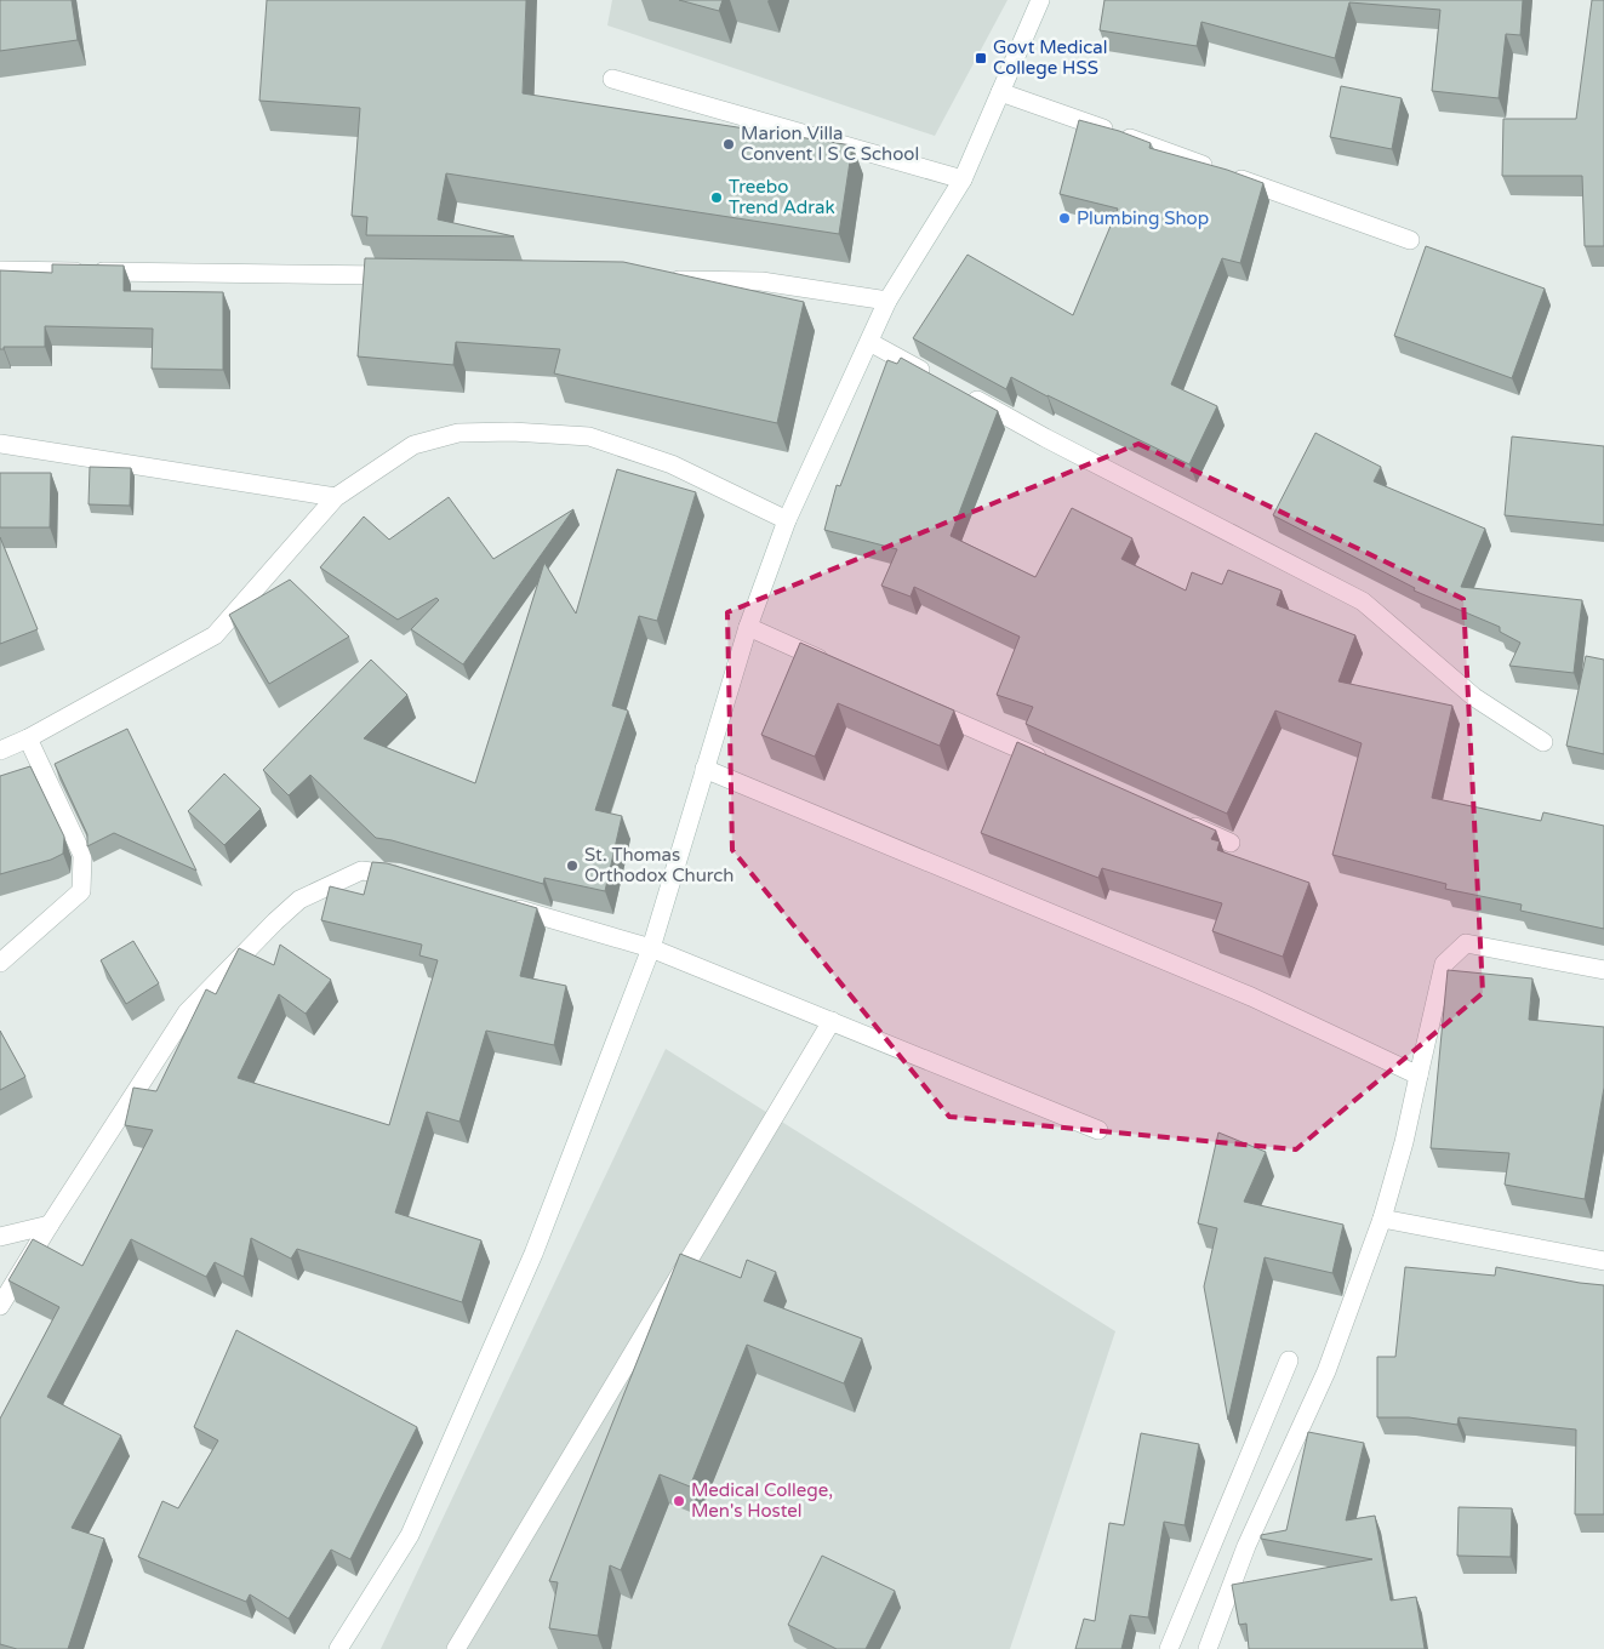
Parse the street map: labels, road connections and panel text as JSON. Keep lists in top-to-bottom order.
{
  "places": {
    "transit": ["Govt Medical College HSS"],
    "other": [
      "Marion Villa Convent I S C School",
      "Treebo Trend Adrak",
      "Plumbing Shop",
      "St. Thomas Orthodox Church",
      "Medical College, Men's Hostel"
    ]
  }
}
